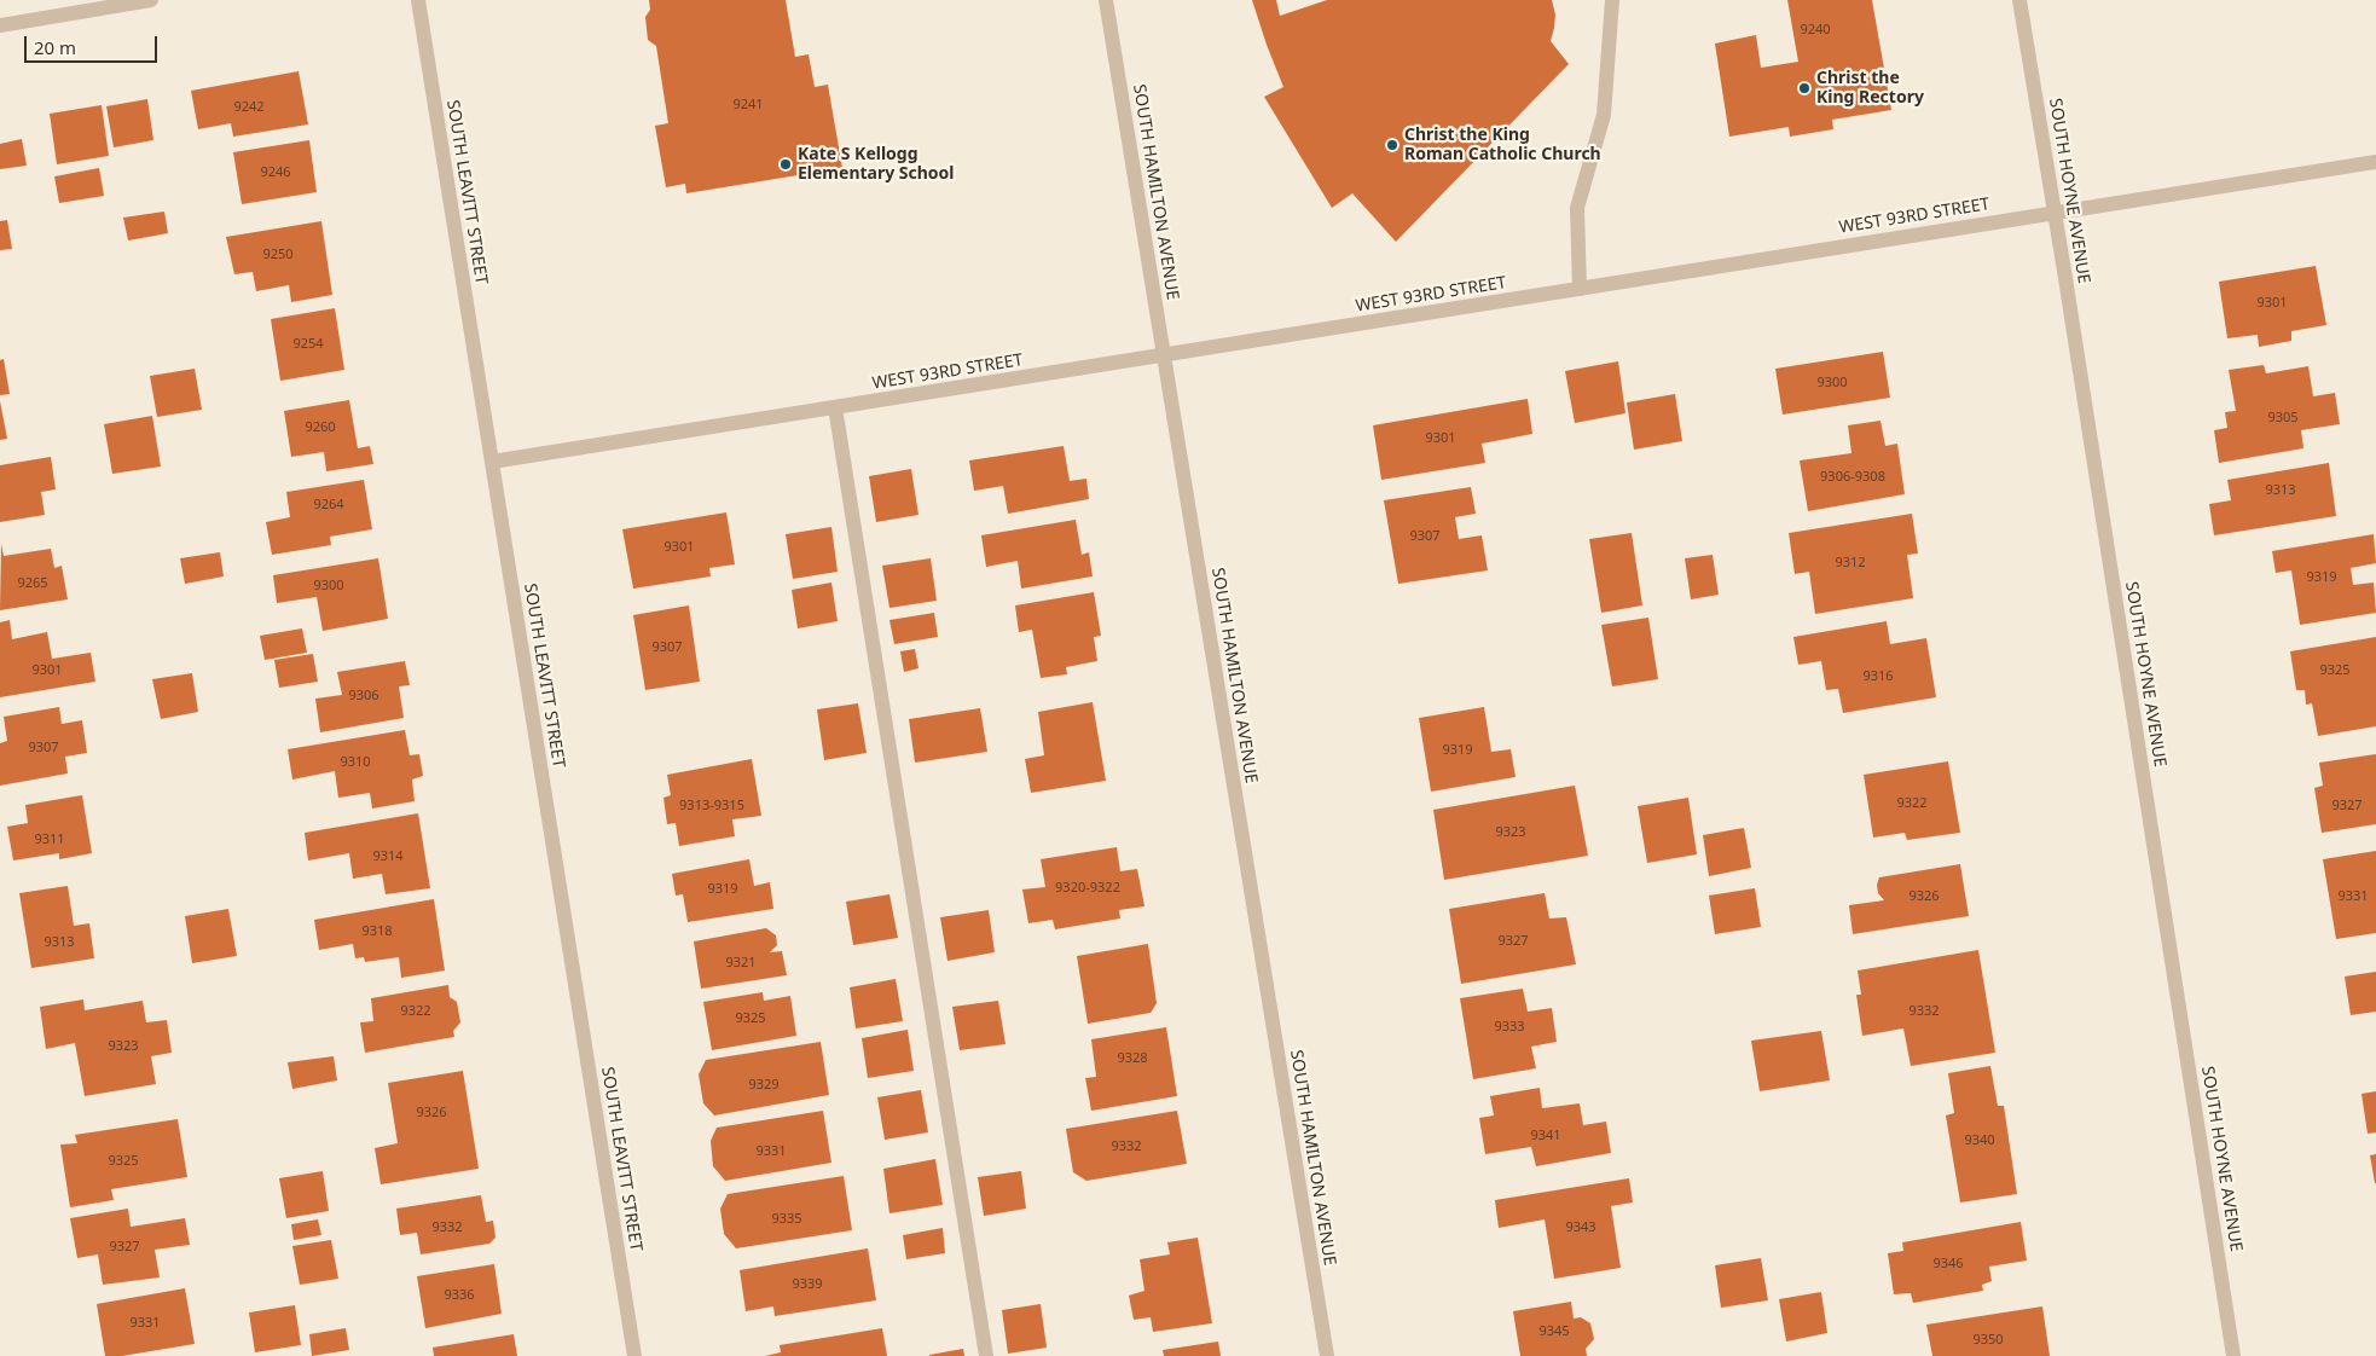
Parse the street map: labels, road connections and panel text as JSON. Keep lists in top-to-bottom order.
{
  "streets": {
    "street": [
      "SOUTH HOYNE AVENUE",
      "SOUTH LEAVITT STREET",
      "SOUTH HAMILTON AVENUE",
      "WEST 93RD STREET"
    ]
  },
  "crossings": [
    ["SOUTH HOYNE AVENUE", "WEST 93RD STREET"],
    ["SOUTH LEAVITT STREET", "WEST 93RD STREET"],
    ["SOUTH HAMILTON AVENUE", "WEST 93RD STREET"]
  ],
  "places": ["Christ the King Rectory", "Christ the King Roman Catholic Church", "Kate S Kellogg Elementary School"],
  "house_numbers": [
    "9240",
    "9241",
    "9242",
    "9246",
    "9250",
    "9301",
    "9254",
    "9300",
    "9305",
    "9260",
    "9301",
    "9306-9308",
    "9313",
    "9264",
    "9307",
    "9301",
    "9312",
    "9319",
    "9265",
    "9300",
    "9307",
    "9301",
    "9325",
    "9316",
    "9306",
    "9307",
    "9319",
    "9310",
    "9322",
    "9313-9315",
    "9327",
    "9323",
    "9311",
    "9314",
    "9320-9322",
    "9319",
    "9326",
    "9331",
    "9318",
    "9327",
    "9313",
    "9321",
    "9322",
    "9332",
    "9325",
    "9333",
    "9323",
    "9328",
    "9329",
    "9326",
    "9341",
    "9340",
    "9332",
    "9331",
    "9325",
    "9335",
    "9332",
    "9343",
    "9327",
    "9346",
    "9339",
    "9336",
    "9331",
    "9345",
    "9350"
  ],
  "scale_bar": "20 m"
}
